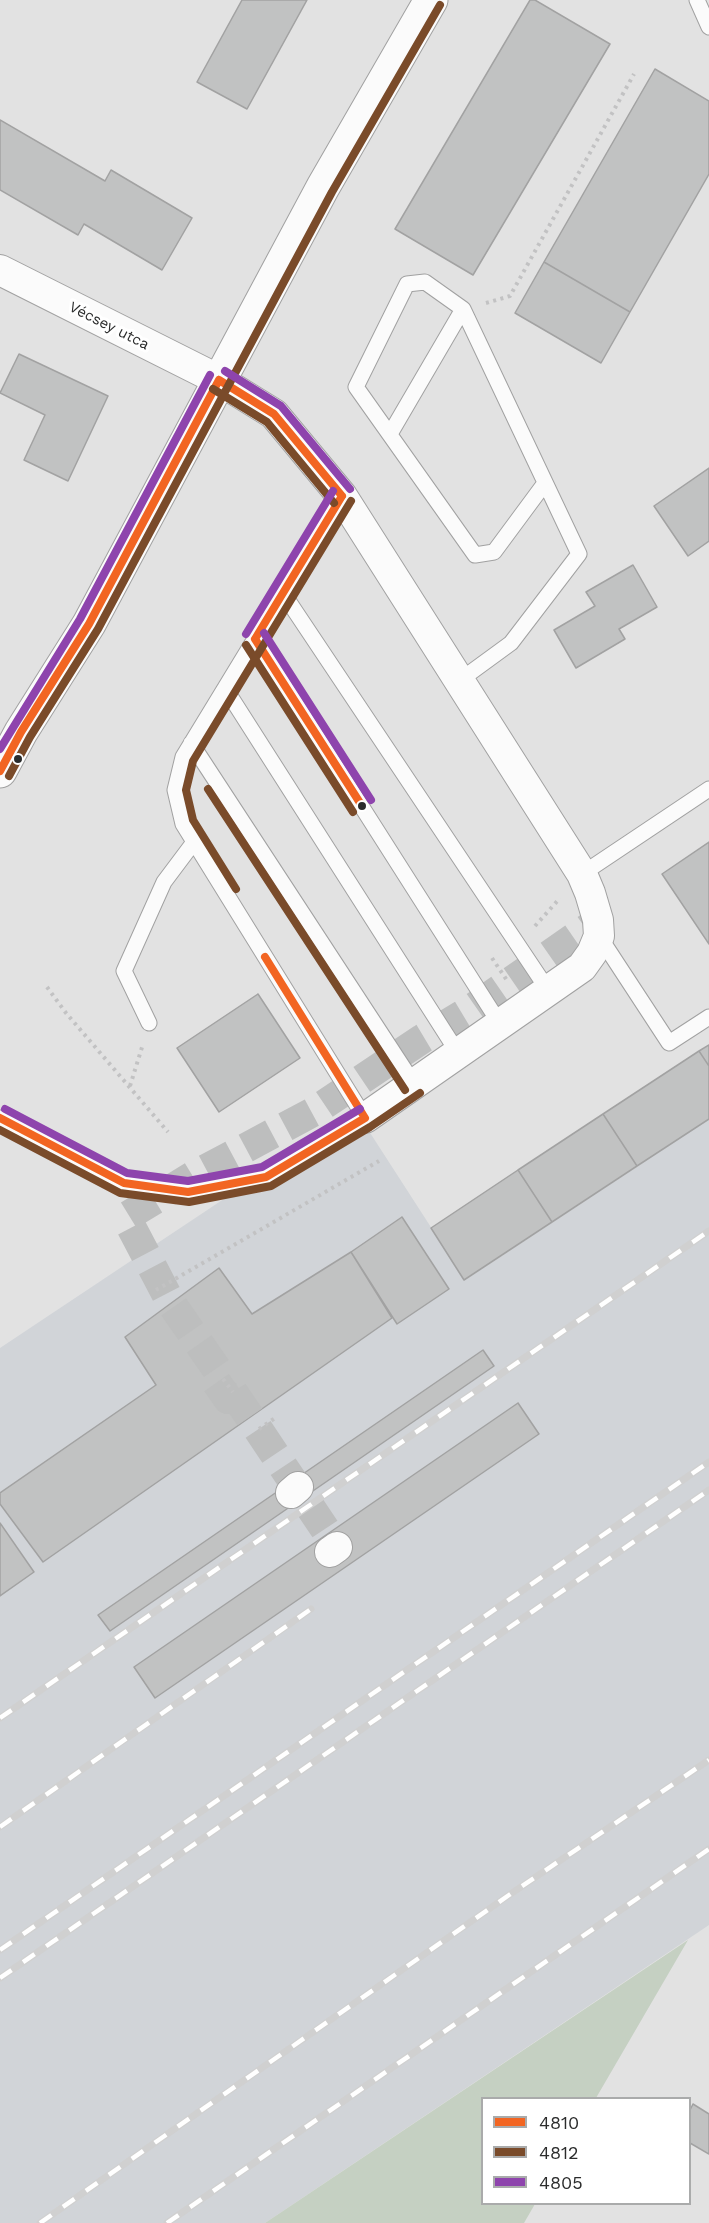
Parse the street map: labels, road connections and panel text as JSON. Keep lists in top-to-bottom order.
{
  "streets": {
    "street": ["Vécsey utca"]
  },
  "lines": ["transit line 4812", "transit line 4805", "transit line 4810"],
  "legend": ["4810", "4812", "4805"]
}
